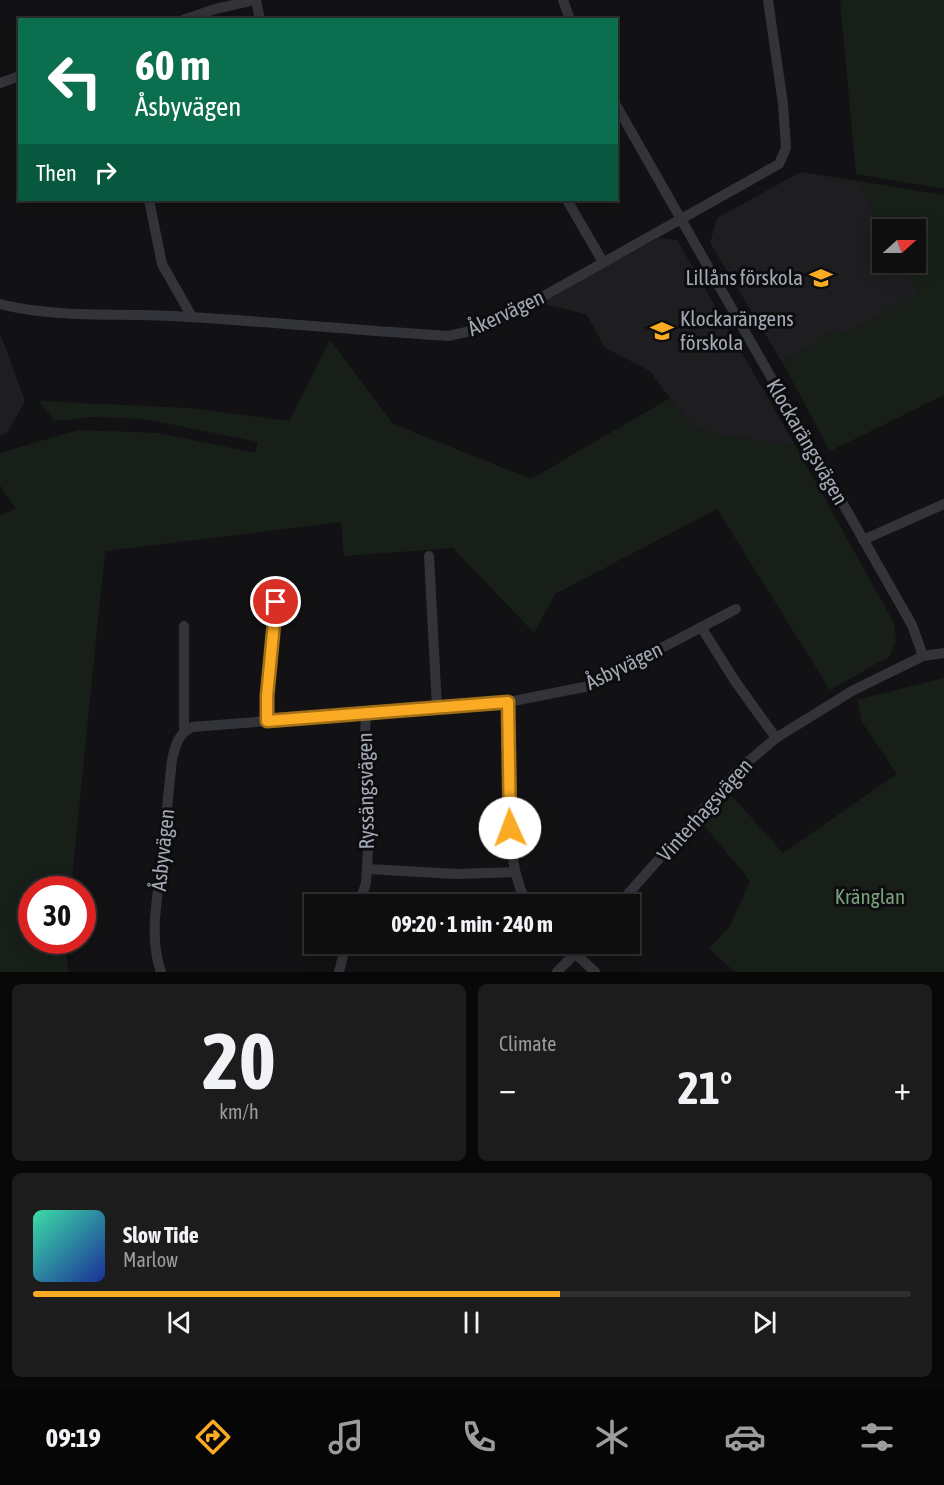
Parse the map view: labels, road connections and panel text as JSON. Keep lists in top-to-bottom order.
{
  "streets": {
    "street": [
      "Åkervägen",
      "Klockarängsvägen",
      "Åsbyvägen",
      "Ryssängsvägen",
      "Vinterhagsvägen"
    ]
  },
  "crossings": [
    ["Åkervägen", "Klockarängsvägen"],
    ["Klockarängsvägen", "Vinterhagsvägen"],
    ["Åsbyvägen", "Ryssängsvägen"]
  ],
  "parks": ["Kränglan"],
  "places": {
    "school or university": ["Lillåns förskola", "Klockarängens förskola"]
  },
  "north": "right",
  "page": {
    "turn": ["60 m", "Åsbyvägen"],
    "then": "Then",
    "limit": "30",
    "trip": "09:20 · 1 min · 240 m",
    "tile": [
      ["20", "km/h"],
      "Climate"
    ],
    "heat": ["−", "21°", "+"],
    "song": ["Slow Tide", "Marlow"],
    "tabs": "09:19"
  }
}
